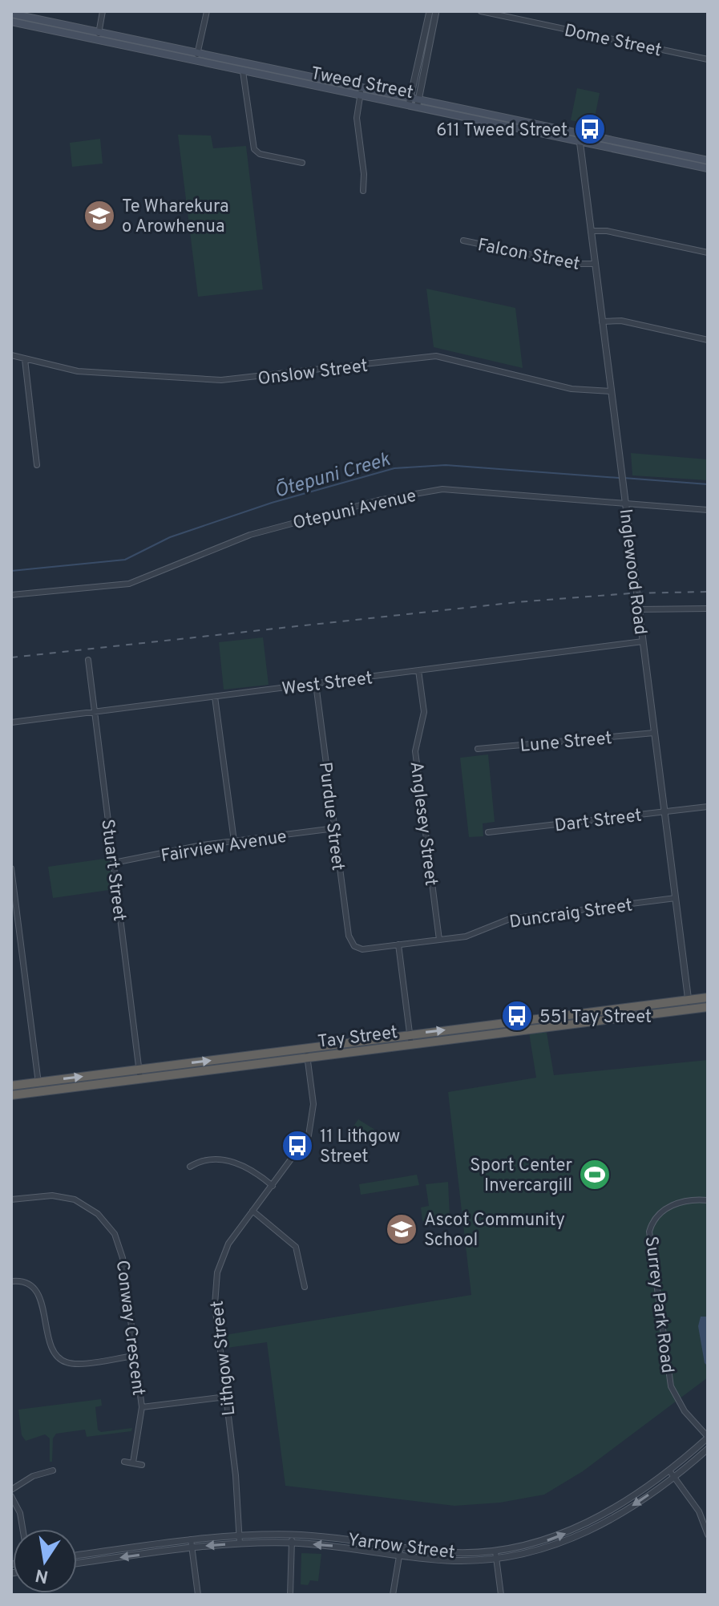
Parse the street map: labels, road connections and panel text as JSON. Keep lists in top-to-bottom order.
{
  "streets": {
    "highway": ["Tay Street"],
    "main road": ["Tweed Street"],
    "street": [
      "Dome Street",
      "Falcon Street",
      "Onslow Street",
      "Otepuni Avenue",
      "Inglewood Road",
      "West Street",
      "Lune Street",
      "Purdue Street",
      "Dart Street",
      "Anglesey Street",
      "Fairview Avenue",
      "Stuart Street",
      "Duncraig Street",
      "Surrey Park Road",
      "Conway Crescent",
      "Lithgow Street",
      "Yarrow Street"
    ]
  },
  "crossings": [
    ["Tweed Street", "Inglewood Road"],
    ["Falcon Street", "Inglewood Road"],
    ["Onslow Street", "Inglewood Road"],
    ["Otepuni Avenue", "Inglewood Road"],
    ["Inglewood Road", "West Street"],
    ["Inglewood Road", "Lune Street"],
    ["Inglewood Road", "Dart Street"],
    ["Inglewood Road", "Duncraig Street"],
    ["Inglewood Road", "Tay Street"],
    ["West Street", "Purdue Street"],
    ["West Street", "Anglesey Street"],
    ["West Street", "Stuart Street"],
    ["Purdue Street", "Fairview Avenue"],
    ["Purdue Street", "Duncraig Street"],
    ["Anglesey Street", "Duncraig Street"],
    ["Fairview Avenue", "Stuart Street"],
    ["Stuart Street", "Tay Street"],
    ["Tay Street", "Lithgow Street"],
    ["Surrey Park Road", "Yarrow Street"],
    ["Lithgow Street", "Yarrow Street"]
  ],
  "water": ["Ōtepuni Creek"],
  "places": {
    "bus stop": ["611 Tweed Street", "551 Tay Street", "11 Lithgow Street"],
    "school or university": ["Te Wharekura o Arowhenua", "Ascot Community School"],
    "sports": ["Sport Center Invercargill"]
  },
  "north": "bottom"
}
